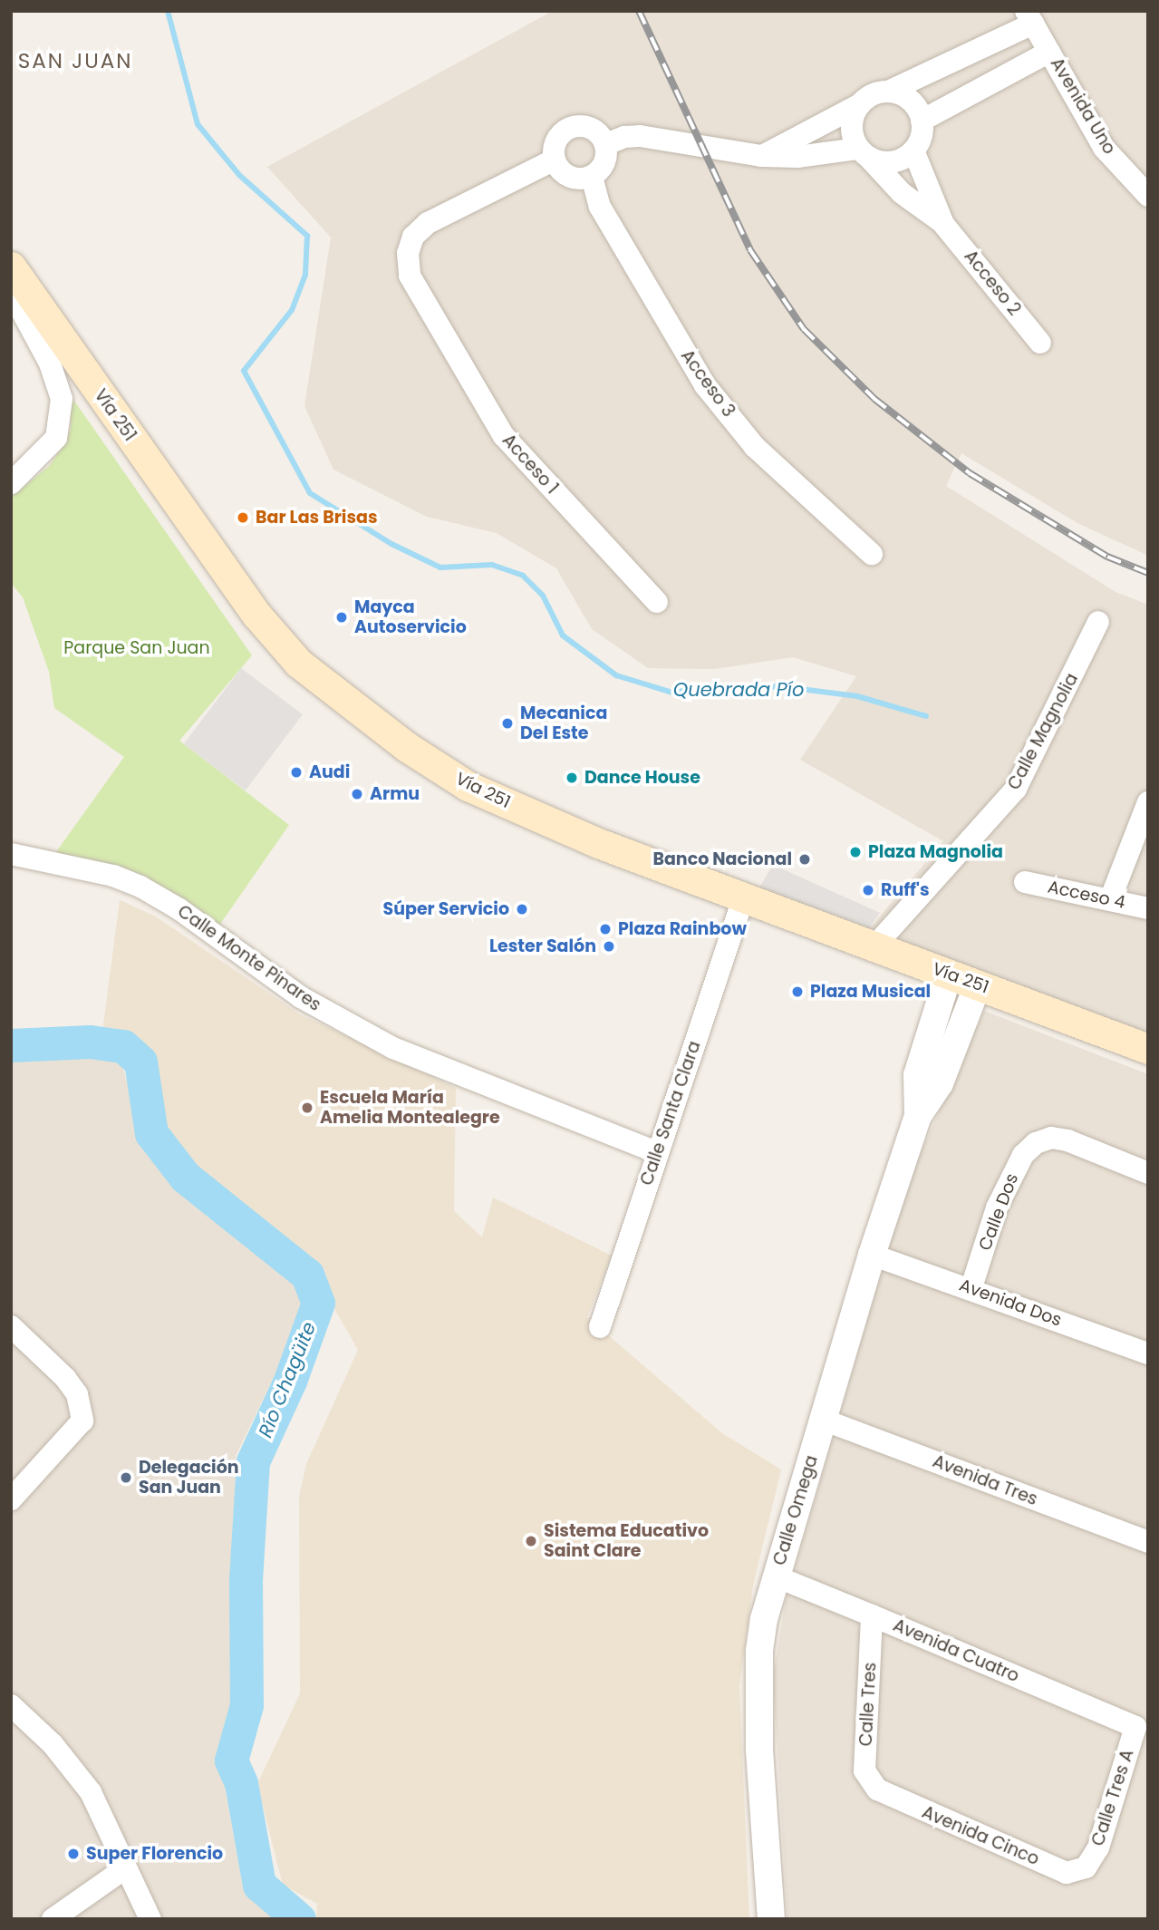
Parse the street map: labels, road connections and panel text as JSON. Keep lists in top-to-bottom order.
{
  "streets": {
    "main road": ["Vía 251"],
    "street": [
      "Avenida Uno",
      "Acceso 2",
      "Acceso 3",
      "Acceso 1",
      "Calle Magnolia",
      "Acceso 4",
      "Calle Monte Pinares",
      "Calle Santa Clara",
      "Calle Dos",
      "Avenida Dos",
      "Avenida Tres",
      "Calle Omega",
      "Avenida Cuatro",
      "Calle Tres",
      "Calle Tres A",
      "Avenida Cinco"
    ]
  },
  "crossings": [
    ["Acceso 3", "Acceso 1"],
    ["Vía 251", "Calle Magnolia"],
    ["Vía 251", "Calle Santa Clara"],
    ["Vía 251", "Calle Omega"],
    ["Calle Monte Pinares", "Calle Santa Clara"],
    ["Calle Dos", "Avenida Dos"],
    ["Avenida Dos", "Calle Omega"],
    ["Avenida Tres", "Calle Omega"],
    ["Calle Omega", "Avenida Cuatro"],
    ["Avenida Cuatro", "Calle Tres"],
    ["Avenida Cuatro", "Calle Tres A"],
    ["Calle Tres", "Avenida Cinco"],
    ["Calle Tres A", "Avenida Cinco"]
  ],
  "districts": ["SAN JUAN"],
  "water": ["Quebrada Pío", "Río Chagüite"],
  "parks": ["Parque San Juan"],
  "places": [
    "Bar Las Brisas",
    "Mayca Autoservicio",
    "Mecanica Del Este",
    "Audi",
    "Dance House",
    "Armu",
    "Plaza Magnolia",
    "Banco Nacional",
    "Ruff's",
    "Súper Servicio",
    "Plaza Rainbow",
    "Lester Salón",
    "Plaza Musical",
    "Escuela María Amelia Montealegre",
    "Delegación San Juan",
    "Sistema Educativo Saint Clare",
    "Super Florencio"
  ]
}
